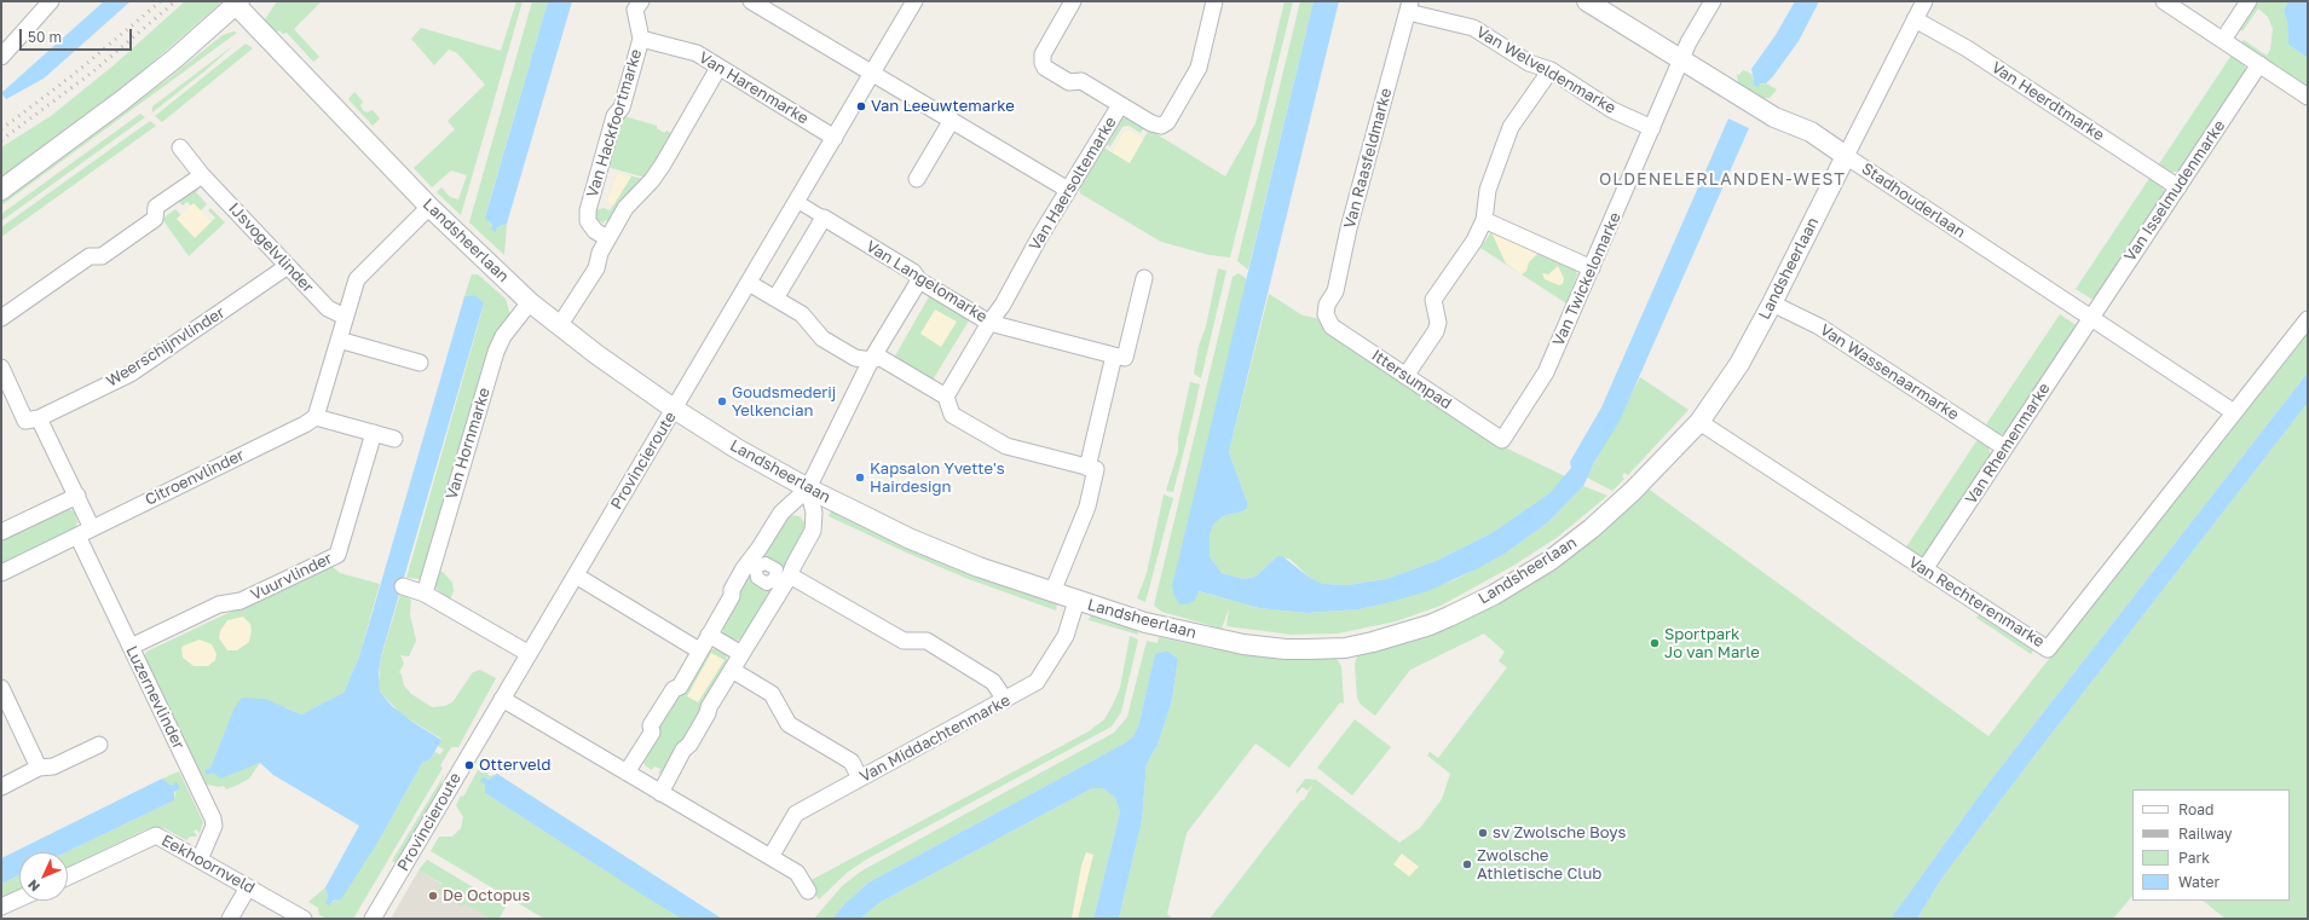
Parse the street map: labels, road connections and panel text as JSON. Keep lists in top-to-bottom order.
{
  "streets": {
    "street": [
      "Van Welveldenmarke",
      "Van Harenmarke",
      "Van Heerdtmarke",
      "Van Hackfoortmarke",
      "Van Raasfeldmarke",
      "Van Haersoltemarke",
      "Van Isselmudenmarke",
      "Stadhouderlaan",
      "Landsheerlaan",
      "IJsvogelvlinder",
      "Van Twickelomarke",
      "Van Langelomarke",
      "Weerschijnvlinder",
      "Van Wassenaarmarke",
      "Ittersumpad",
      "Van Hornmarke",
      "Van Rhemenmarke",
      "Provincieroute",
      "Citroenvlinder",
      "Vuurvlinder",
      "Van Rechterenmarke",
      "Luzernevlinder",
      "Van Middachtenmarke",
      "Eekhoornveld"
    ]
  },
  "crossings": [
    ["Van Welveldenmarke", "Van Raasfeldmarke"],
    ["Van Welveldenmarke", "Van Twickelomarke"],
    ["Van Harenmarke", "Van Hackfoortmarke"],
    ["Van Harenmarke", "Provincieroute"],
    ["Van Heerdtmarke", "Van Isselmudenmarke"],
    ["Van Heerdtmarke", "Landsheerlaan"],
    ["Van Raasfeldmarke", "Ittersumpad"],
    ["Van Haersoltemarke", "Van Langelomarke"],
    ["Van Isselmudenmarke", "Stadhouderlaan"],
    ["Van Isselmudenmarke", "Van Rhemenmarke"],
    ["Stadhouderlaan", "Landsheerlaan"],
    ["Stadhouderlaan", "Van Twickelomarke"],
    ["Stadhouderlaan", "Van Rhemenmarke"],
    ["Stadhouderlaan", "Van Rechterenmarke"],
    ["Landsheerlaan", "Van Wassenaarmarke"],
    ["Landsheerlaan", "Van Hornmarke"],
    ["Landsheerlaan", "Provincieroute"],
    ["Landsheerlaan", "Van Rechterenmarke"],
    ["Landsheerlaan", "Van Middachtenmarke"],
    ["IJsvogelvlinder", "Weerschijnvlinder"],
    ["Van Twickelomarke", "Ittersumpad"],
    ["Van Langelomarke", "Provincieroute"],
    ["Van Wassenaarmarke", "Van Rhemenmarke"],
    ["Van Rhemenmarke", "Van Rechterenmarke"],
    ["Citroenvlinder", "Luzernevlinder"],
    ["Vuurvlinder", "Luzernevlinder"],
    ["Luzernevlinder", "Eekhoornveld"]
  ],
  "districts": ["OLDENELERLANDEN-WEST"],
  "places": [
    "Van Leeuwtemarke",
    "Goudsmederij Yelkencian",
    "Kapsalon Yvette's Hairdesign",
    "Sportpark Jo van Marle",
    "Otterveld",
    "sv Zwolsche Boys",
    "Zwolsche Athletische Club",
    "De Octopus"
  ],
  "legend": [
    "Road",
    "Railway",
    "Park",
    "Water"
  ],
  "scale_bar": "50 m",
  "north": "bottom left"
}
